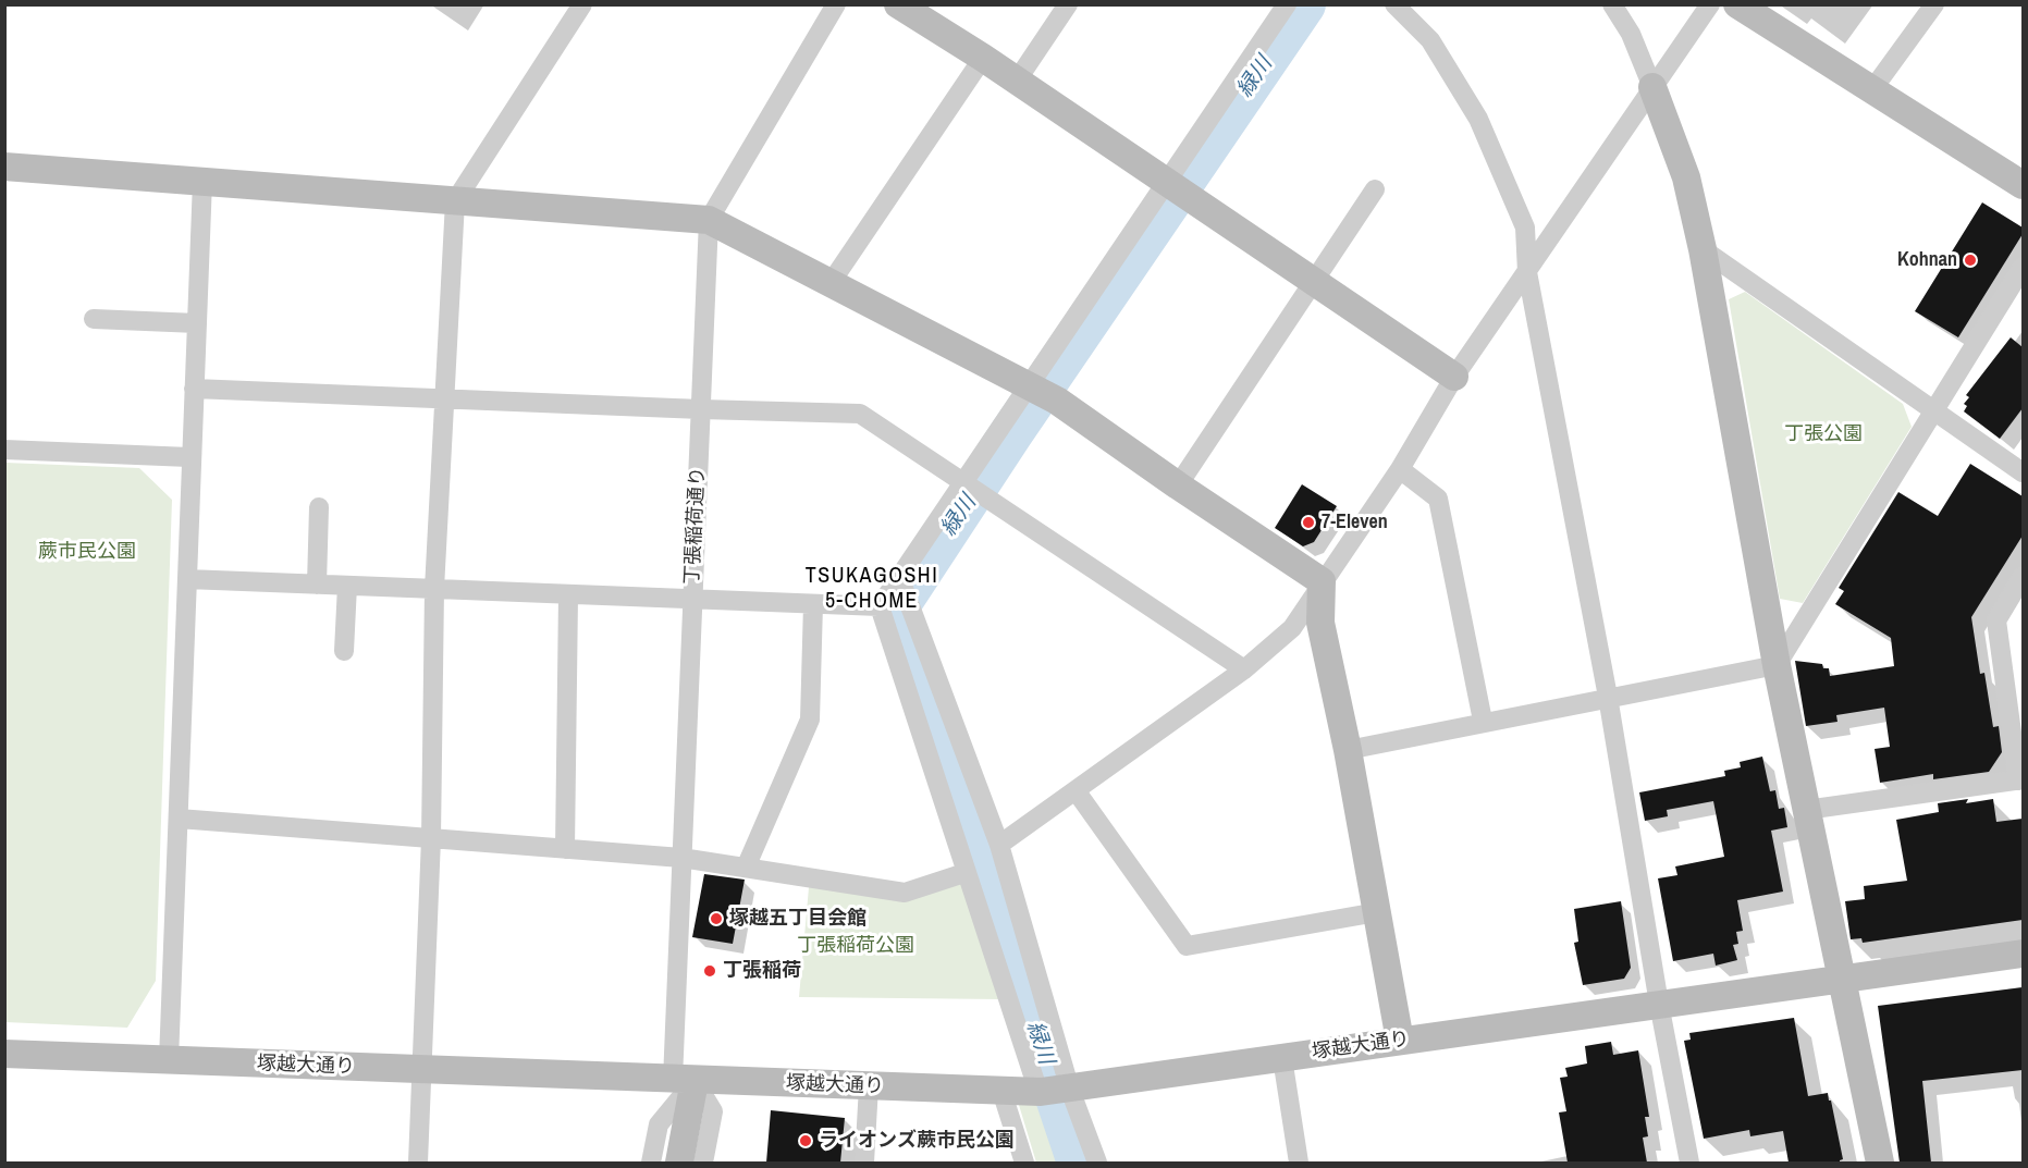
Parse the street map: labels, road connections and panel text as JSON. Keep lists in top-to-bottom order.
{
  "streets": {
    "street": ["丁張稲荷通り", "塚越大通り"]
  },
  "crossings": [
    ["丁張稲荷通り", "塚越大通り"]
  ],
  "districts": ["TSUKAGOSHI 5-CHOME"],
  "water": ["緑川"],
  "parks": ["丁張公園", "蕨市民公園", "丁張稲荷公園"],
  "places": [
    "Kohnan",
    "7-Eleven",
    "塚越五丁目会館",
    "丁張稲荷",
    "ライオンズ蕨市民公園"
  ]
}
